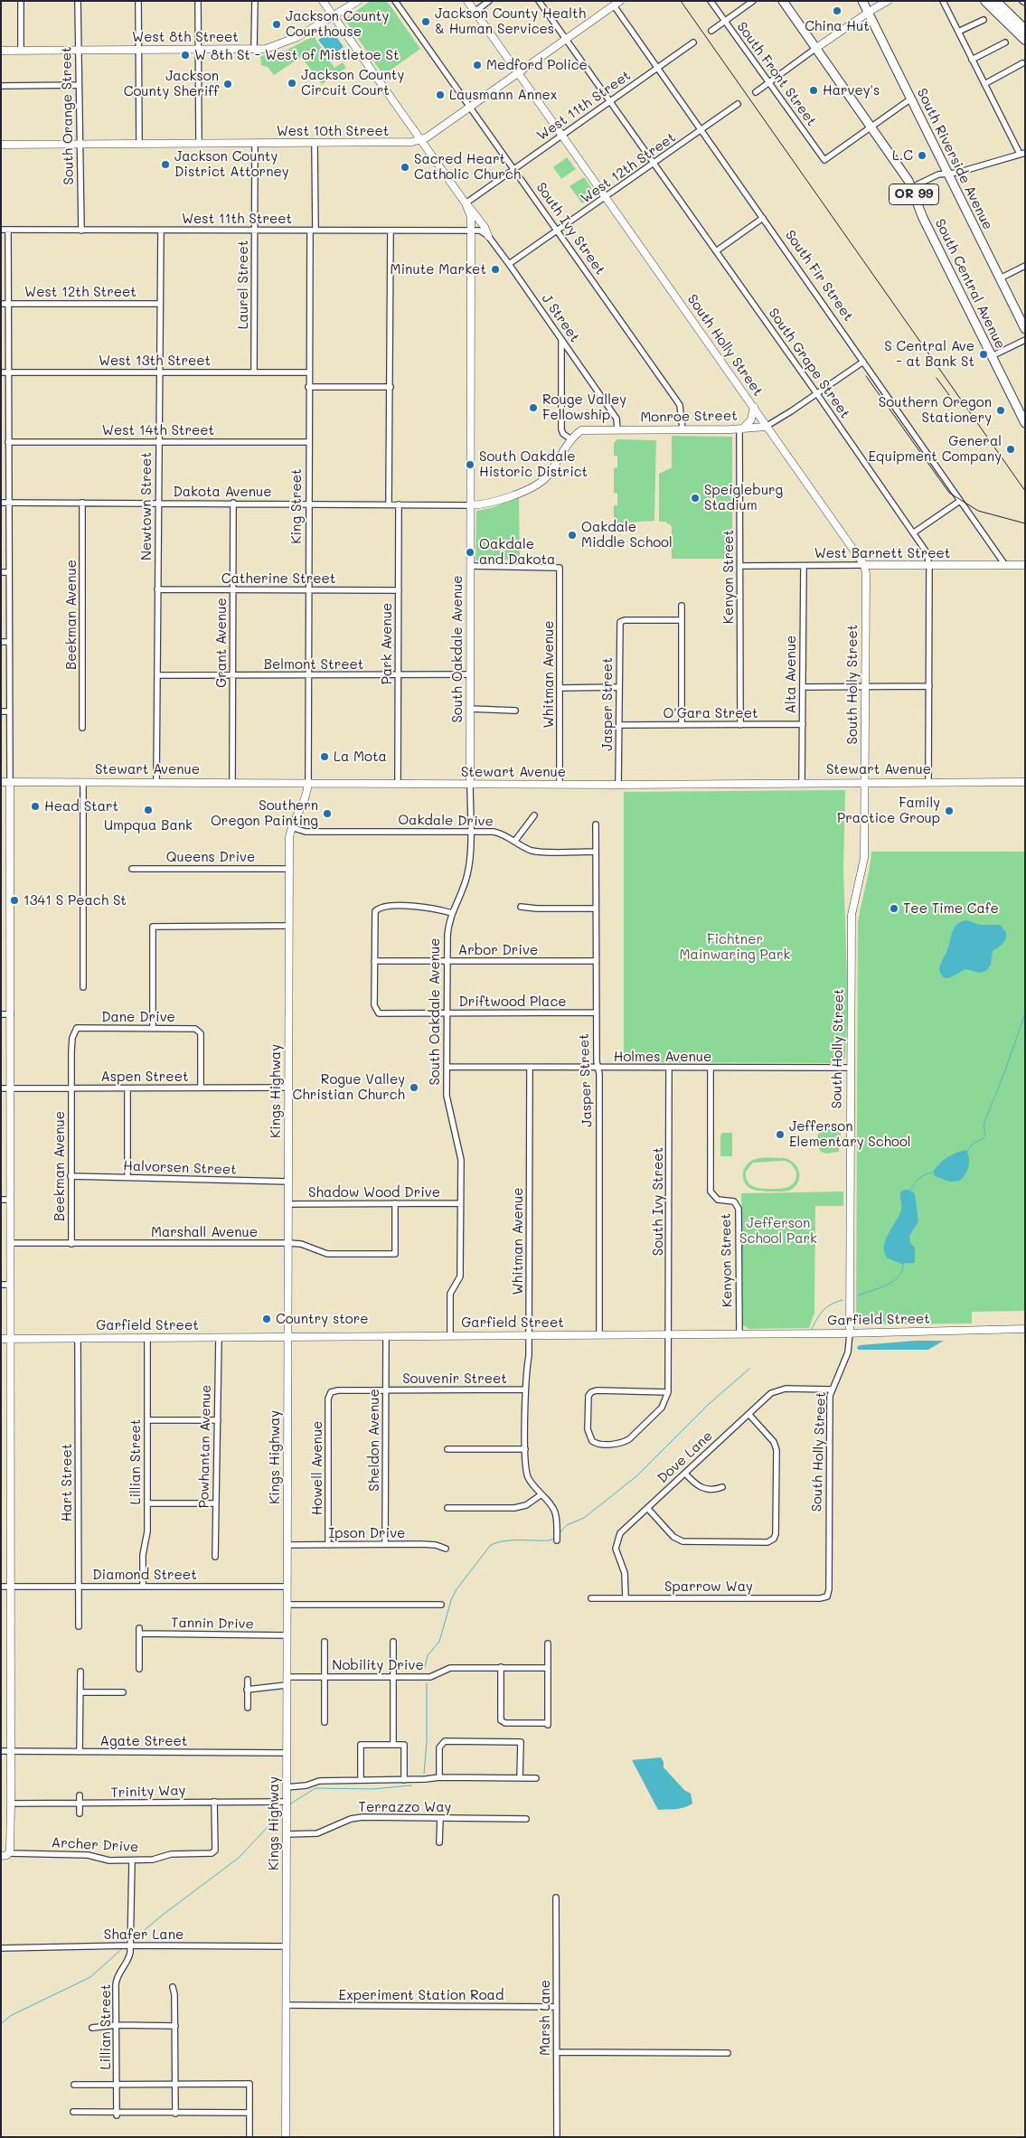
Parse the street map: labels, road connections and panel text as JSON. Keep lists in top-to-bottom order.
{
  "streets": {
    "main road": ["South Riverside Avenue", "OR 99", "South Central Avenue"],
    "street": [
      "West 8th Street",
      "South Front Street",
      "West 11th Street",
      "South Orange Street",
      "West 10th Street",
      "West 12th Street",
      "South Ivy Street",
      "South Fir Street",
      "Laurel Street",
      "J Street",
      "South Holly Street",
      "West 13th Street",
      "South Grape Street",
      "Monroe Street",
      "West 14th Street",
      "Dakota Avenue",
      "Newtown Street",
      "King Street",
      "West Barnett Street",
      "Kenyon Street",
      "Catherine Street",
      "Beekman Avenue",
      "Grant Avenue",
      "Park Avenue",
      "South Oakdale Avenue",
      "Belmont Street",
      "Whitman Avenue",
      "Alta Avenue",
      "Jasper Street",
      "O'Gara Street",
      "Stewart Avenue",
      "Oakdale Drive",
      "Queens Drive",
      "Arbor Drive",
      "Driftwood Place",
      "Dane Drive",
      "Holmes Avenue",
      "Aspen Street",
      "Kings Highway",
      "Halvorsen Street",
      "Shadow Wood Drive",
      "Marshall Avenue",
      "Garfield Street",
      "Souvenir Street",
      "Sheldon Avenue",
      "Powhantan Avenue",
      "Dove Lane",
      "Lillian Street",
      "Howell Avenue",
      "Hart Street",
      "Ipson Drive",
      "Diamond Street",
      "Sparrow Way",
      "Tannin Drive",
      "Nobility Drive",
      "Agate Street",
      "Trinity Way",
      "Terrazzo Way",
      "Archer Drive",
      "Shafer Lane",
      "Experiment Station Road",
      "Marsh Lane"
    ]
  },
  "crossings": [
    ["West 8th Street", "South Orange Street"],
    ["West 8th Street", "South Oakdale Avenue"],
    ["South Front Street", "South Central Avenue"],
    ["West 11th Street", "South Orange Street"],
    ["West 11th Street", "South Ivy Street"],
    ["West 11th Street", "South Fir Street"],
    ["West 11th Street", "Laurel Street"],
    ["West 11th Street", "South Holly Street"],
    ["West 11th Street", "South Grape Street"],
    ["West 11th Street", "Newtown Street"],
    ["West 11th Street", "King Street"],
    ["West 11th Street", "South Oakdale Avenue"],
    ["South Orange Street", "West 10th Street"],
    ["West 10th Street", "South Ivy Street"],
    ["West 10th Street", "South Fir Street"],
    ["West 10th Street", "Laurel Street"],
    ["West 10th Street", "South Holly Street"],
    ["West 10th Street", "South Grape Street"],
    ["West 10th Street", "King Street"],
    ["West 10th Street", "South Oakdale Avenue"],
    ["West 12th Street", "South Ivy Street"],
    ["West 12th Street", "South Fir Street"],
    ["West 12th Street", "J Street"],
    ["West 12th Street", "South Holly Street"],
    ["West 12th Street", "South Grape Street"],
    ["West 12th Street", "Newtown Street"],
    ["South Ivy Street", "Monroe Street"],
    ["South Ivy Street", "Holmes Avenue"],
    ["South Ivy Street", "Garfield Street"],
    ["South Fir Street", "Monroe Street"],
    ["South Fir Street", "West Barnett Street"],
    ["Laurel Street", "West 13th Street"],
    ["J Street", "Monroe Street"],
    ["South Holly Street", "Monroe Street"],
    ["South Holly Street", "West Barnett Street"],
    ["South Holly Street", "Stewart Avenue"],
    ["South Holly Street", "Holmes Avenue"],
    ["South Holly Street", "Garfield Street"],
    ["South Holly Street", "Dove Lane"],
    ["South Holly Street", "Sparrow Way"],
    ["West 13th Street", "Newtown Street"],
    ["West 13th Street", "King Street"],
    ["South Grape Street", "Monroe Street"],
    ["South Grape Street", "West Barnett Street"],
    ["South Grape Street", "Stewart Avenue"],
    ["Monroe Street", "Kenyon Street"],
    ["West 14th Street", "Newtown Street"],
    ["West 14th Street", "King Street"],
    ["Dakota Avenue", "Newtown Street"],
    ["Dakota Avenue", "King Street"],
    ["Dakota Avenue", "Beekman Avenue"],
    ["Dakota Avenue", "Grant Avenue"],
    ["Dakota Avenue", "Park Avenue"],
    ["Dakota Avenue", "South Oakdale Avenue"],
    ["Newtown Street", "Catherine Street"],
    ["Newtown Street", "Belmont Street"],
    ["Newtown Street", "Stewart Avenue"],
    ["King Street", "Catherine Street"],
    ["King Street", "Belmont Street"],
    ["King Street", "Stewart Avenue"],
    ["King Street", "Kings Highway"],
    ["West Barnett Street", "Kenyon Street"],
    ["West Barnett Street", "Alta Avenue"],
    ["Kenyon Street", "O'Gara Street"],
    ["Kenyon Street", "Holmes Avenue"],
    ["Kenyon Street", "Garfield Street"],
    ["Catherine Street", "Grant Avenue"],
    ["Catherine Street", "Park Avenue"],
    ["Beekman Avenue", "Dane Drive"],
    ["Beekman Avenue", "Aspen Street"],
    ["Beekman Avenue", "Halvorsen Street"],
    ["Beekman Avenue", "Marshall Avenue"],
    ["Grant Avenue", "Belmont Street"],
    ["Grant Avenue", "Stewart Avenue"],
    ["Park Avenue", "Belmont Street"],
    ["Park Avenue", "Stewart Avenue"],
    ["South Oakdale Avenue", "Belmont Street"],
    ["South Oakdale Avenue", "Whitman Avenue"],
    ["South Oakdale Avenue", "Stewart Avenue"],
    ["South Oakdale Avenue", "Oakdale Drive"],
    ["South Oakdale Avenue", "Arbor Drive"],
    ["South Oakdale Avenue", "Driftwood Place"],
    ["South Oakdale Avenue", "Holmes Avenue"],
    ["South Oakdale Avenue", "Shadow Wood Drive"],
    ["South Oakdale Avenue", "Garfield Street"],
    ["Whitman Avenue", "Stewart Avenue"],
    ["Whitman Avenue", "Holmes Avenue"],
    ["Whitman Avenue", "Garfield Street"],
    ["Whitman Avenue", "Souvenir Street"],
    ["Alta Avenue", "O'Gara Street"],
    ["Alta Avenue", "Stewart Avenue"],
    ["Jasper Street", "O'Gara Street"],
    ["Jasper Street", "Stewart Avenue"],
    ["Jasper Street", "Oakdale Drive"],
    ["Jasper Street", "Arbor Drive"],
    ["Jasper Street", "Driftwood Place"],
    ["Jasper Street", "Holmes Avenue"],
    ["Jasper Street", "Garfield Street"],
    ["Stewart Avenue", "Kings Highway"],
    ["Oakdale Drive", "Kings Highway"],
    ["Queens Drive", "Kings Highway"],
    ["Arbor Drive", "Driftwood Place"],
    ["Dane Drive", "Aspen Street"],
    ["Aspen Street", "Kings Highway"],
    ["Kings Highway", "Halvorsen Street"],
    ["Kings Highway", "Shadow Wood Drive"],
    ["Kings Highway", "Marshall Avenue"],
    ["Kings Highway", "Garfield Street"],
    ["Kings Highway", "Ipson Drive"],
    ["Kings Highway", "Diamond Street"],
    ["Kings Highway", "Tannin Drive"],
    ["Kings Highway", "Nobility Drive"],
    ["Kings Highway", "Agate Street"],
    ["Kings Highway", "Trinity Way"],
    ["Kings Highway", "Terrazzo Way"],
    ["Kings Highway", "Shafer Lane"],
    ["Kings Highway", "Experiment Station Road"],
    ["Shadow Wood Drive", "Marshall Avenue"],
    ["Garfield Street", "Sheldon Avenue"],
    ["Garfield Street", "Powhantan Avenue"],
    ["Garfield Street", "Lillian Street"],
    ["Garfield Street", "Hart Street"],
    ["Souvenir Street", "Sheldon Avenue"],
    ["Souvenir Street", "Howell Avenue"],
    ["Sheldon Avenue", "Ipson Drive"],
    ["Dove Lane", "Sparrow Way"],
    ["Lillian Street", "Diamond Street"],
    ["Lillian Street", "Archer Drive"],
    ["Lillian Street", "Shafer Lane"],
    ["Howell Avenue", "Ipson Drive"],
    ["Hart Street", "Diamond Street"],
    ["Trinity Way", "Archer Drive"],
    ["Experiment Station Road", "Marsh Lane"]
  ],
  "parks": ["Fichtner Mainwaring Park", "Jefferson School Park"],
  "places": [
    "China Hut",
    "Jackson County Health & Human Services",
    "Jackson County Courthouse",
    "W 8th St - West of Mistletoe St",
    "Medford Police",
    "Jackson County Circuit Court",
    "Jackson County Sheriff",
    "Harvey's",
    "Lausmann Annex",
    "L.C",
    "Jackson County District Attorney",
    "Sacred Heart Catholic Church",
    "Minute Market",
    "S Central Ave - at Bank St",
    "Rouge Valley Fellowship",
    "Southern Oregon Stationery",
    "General Equipment Company",
    "South Oakdale Historic District",
    "Speigleburg Stadium",
    "Oakdale Middle School",
    "Oakdale and Dakota",
    "La Mota",
    "Head Start",
    "Umpqua Bank",
    "Family Practice Group",
    "Southern Oregon Painting",
    "1341 S Peach St",
    "Tee Time Cafe",
    "Rogue Valley Christian Church",
    "Jefferson Elementary School",
    "Country store"
  ]
}
